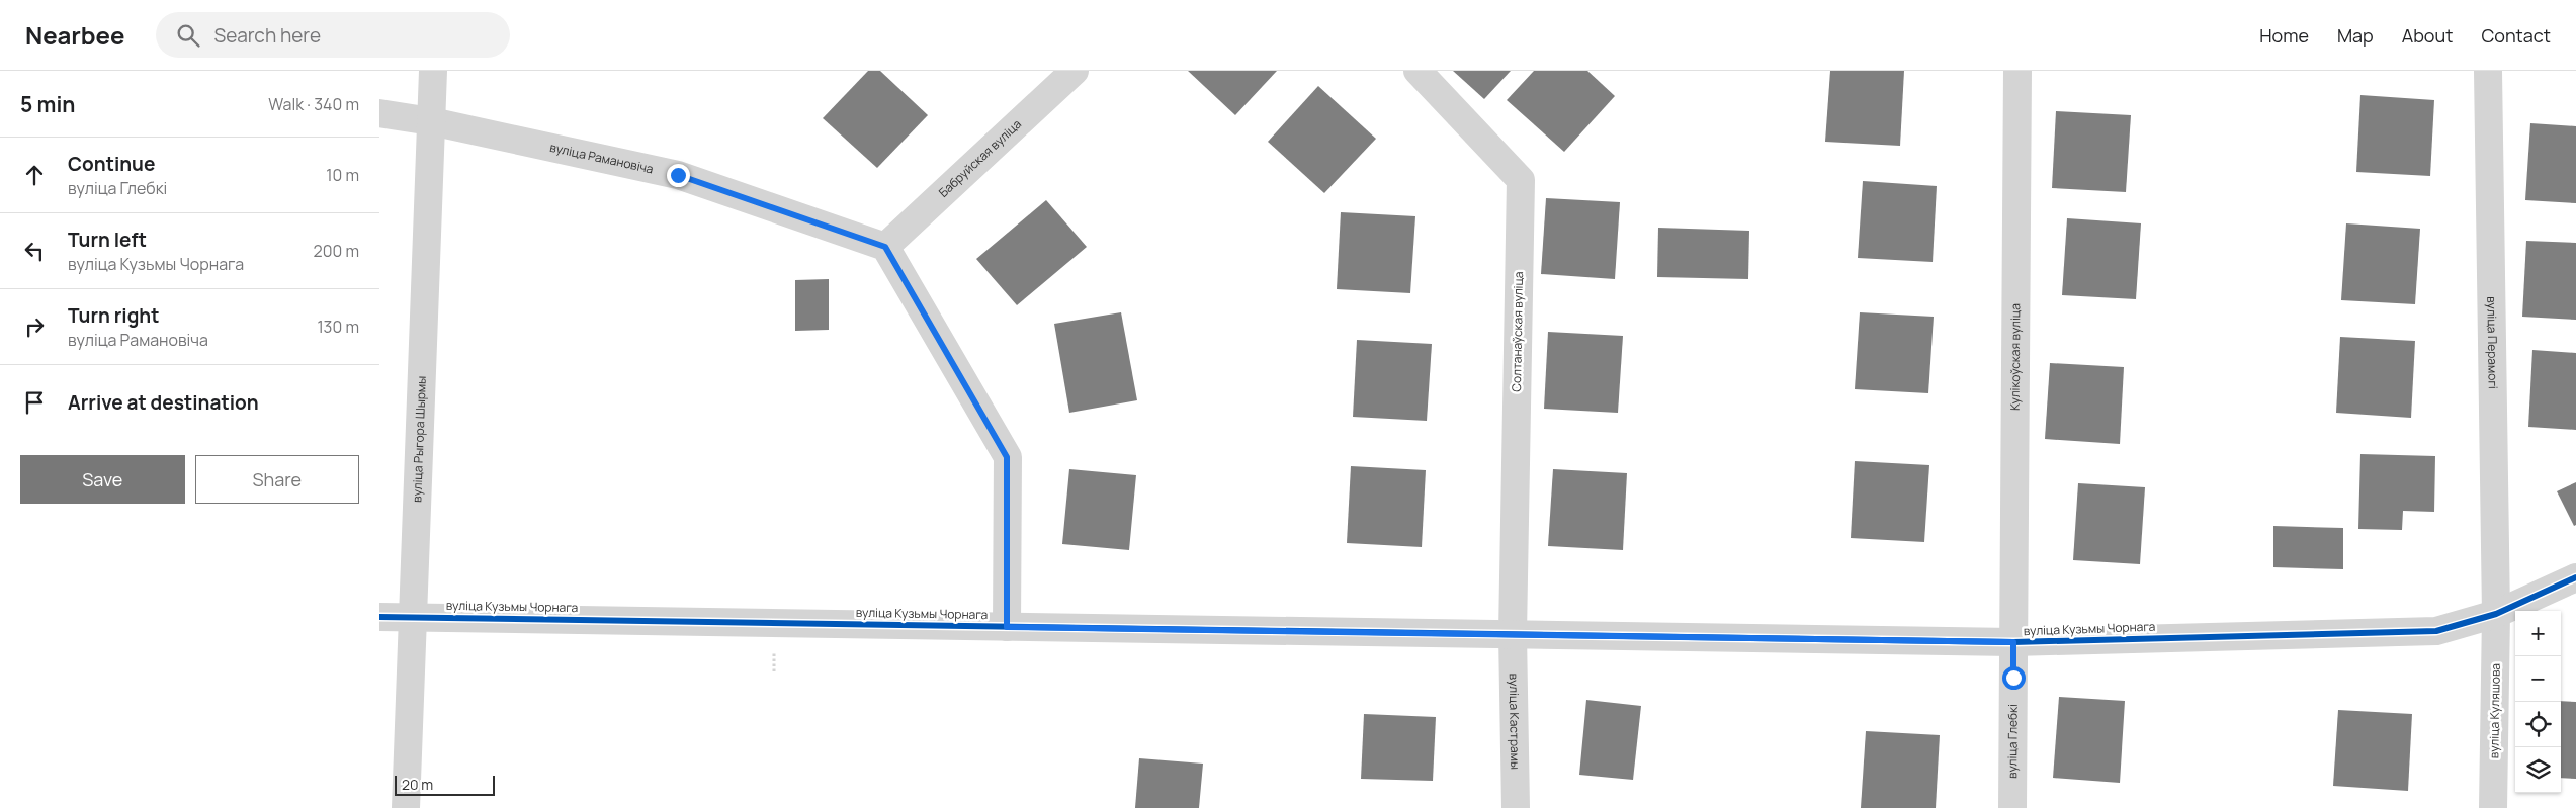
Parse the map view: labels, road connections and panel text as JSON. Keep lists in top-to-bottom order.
{
  "streets": {
    "street": [
      "вуліца Рамановіча",
      "Бабруйская вуліца",
      "Солтанаўская вуліца",
      "вуліца Перамогі",
      "Кулікоўская вуліца",
      "вуліца Рыгора Шырмы",
      "вуліца Кузьмы Чорнага",
      "вуліца Куляшова",
      "вуліца Кастрамы",
      "вуліца Глебкі"
    ]
  },
  "crossings": [
    ["вуліца Рамановіча", "Бабруйская вуліца"],
    ["вуліца Рамановіча", "вуліца Рыгора Шырмы"],
    ["Солтанаўская вуліца", "вуліца Кузьмы Чорнага"],
    ["Солтанаўская вуліца", "вуліца Кастрамы"],
    ["вуліца Перамогі", "вуліца Кузьмы Чорнага"],
    ["вуліца Перамогі", "вуліца Куляшова"],
    ["Кулікоўская вуліца", "вуліца Кузьмы Чорнага"],
    ["Кулікоўская вуліца", "вуліца Глебкі"],
    ["вуліца Рыгора Шырмы", "вуліца Кузьмы Чорнага"],
    ["вуліца Кузьмы Чорнага", "вуліца Куляшова"],
    ["вуліца Кузьмы Чорнага", "вуліца Кастрамы"],
    ["вуліца Кузьмы Чорнага", "вуліца Глебкі"]
  ],
  "scale_bar": "20 m",
  "page": {
    "header": "Nearbee",
    "search": "Search here",
    "nav": [
      "Home",
      "Map",
      "About",
      "Contact"
    ],
    "heading": ["5 min", "Walk · 340 m"],
    "list": [
      ["Continue", "вуліца Глебкі", "10 m"],
      ["Turn left", "вуліца Кузьмы Чорнага", "200 m"],
      ["Turn right", "вуліца Рамановіча", "130 m"],
      "Arrive at destination"
    ],
    "buttons": ["Save", "Share"],
    "map_buttons": ["+", "−"],
    "scale": "20 m"
  }
}
